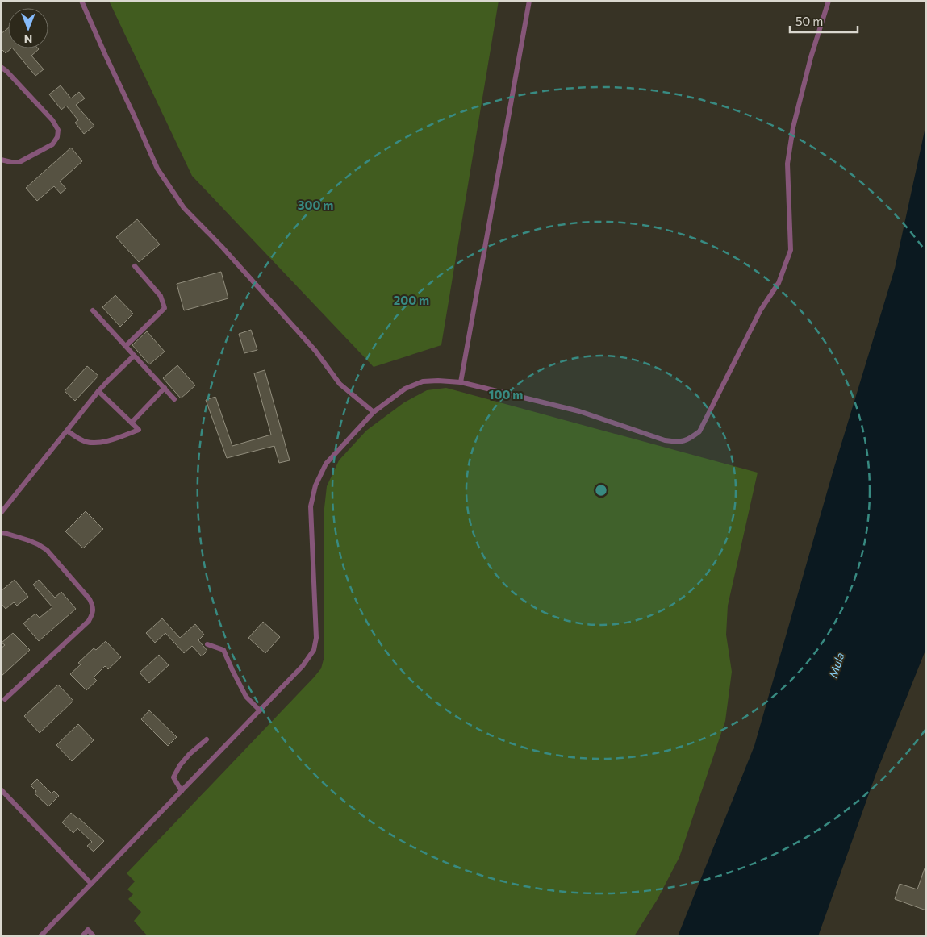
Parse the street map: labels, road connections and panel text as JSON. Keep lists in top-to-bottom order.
{
  "water": ["Mula"],
  "scale_bar": "50 m",
  "north": "bottom",
  "rings": ["300 m", "200 m", "100 m"]
}
